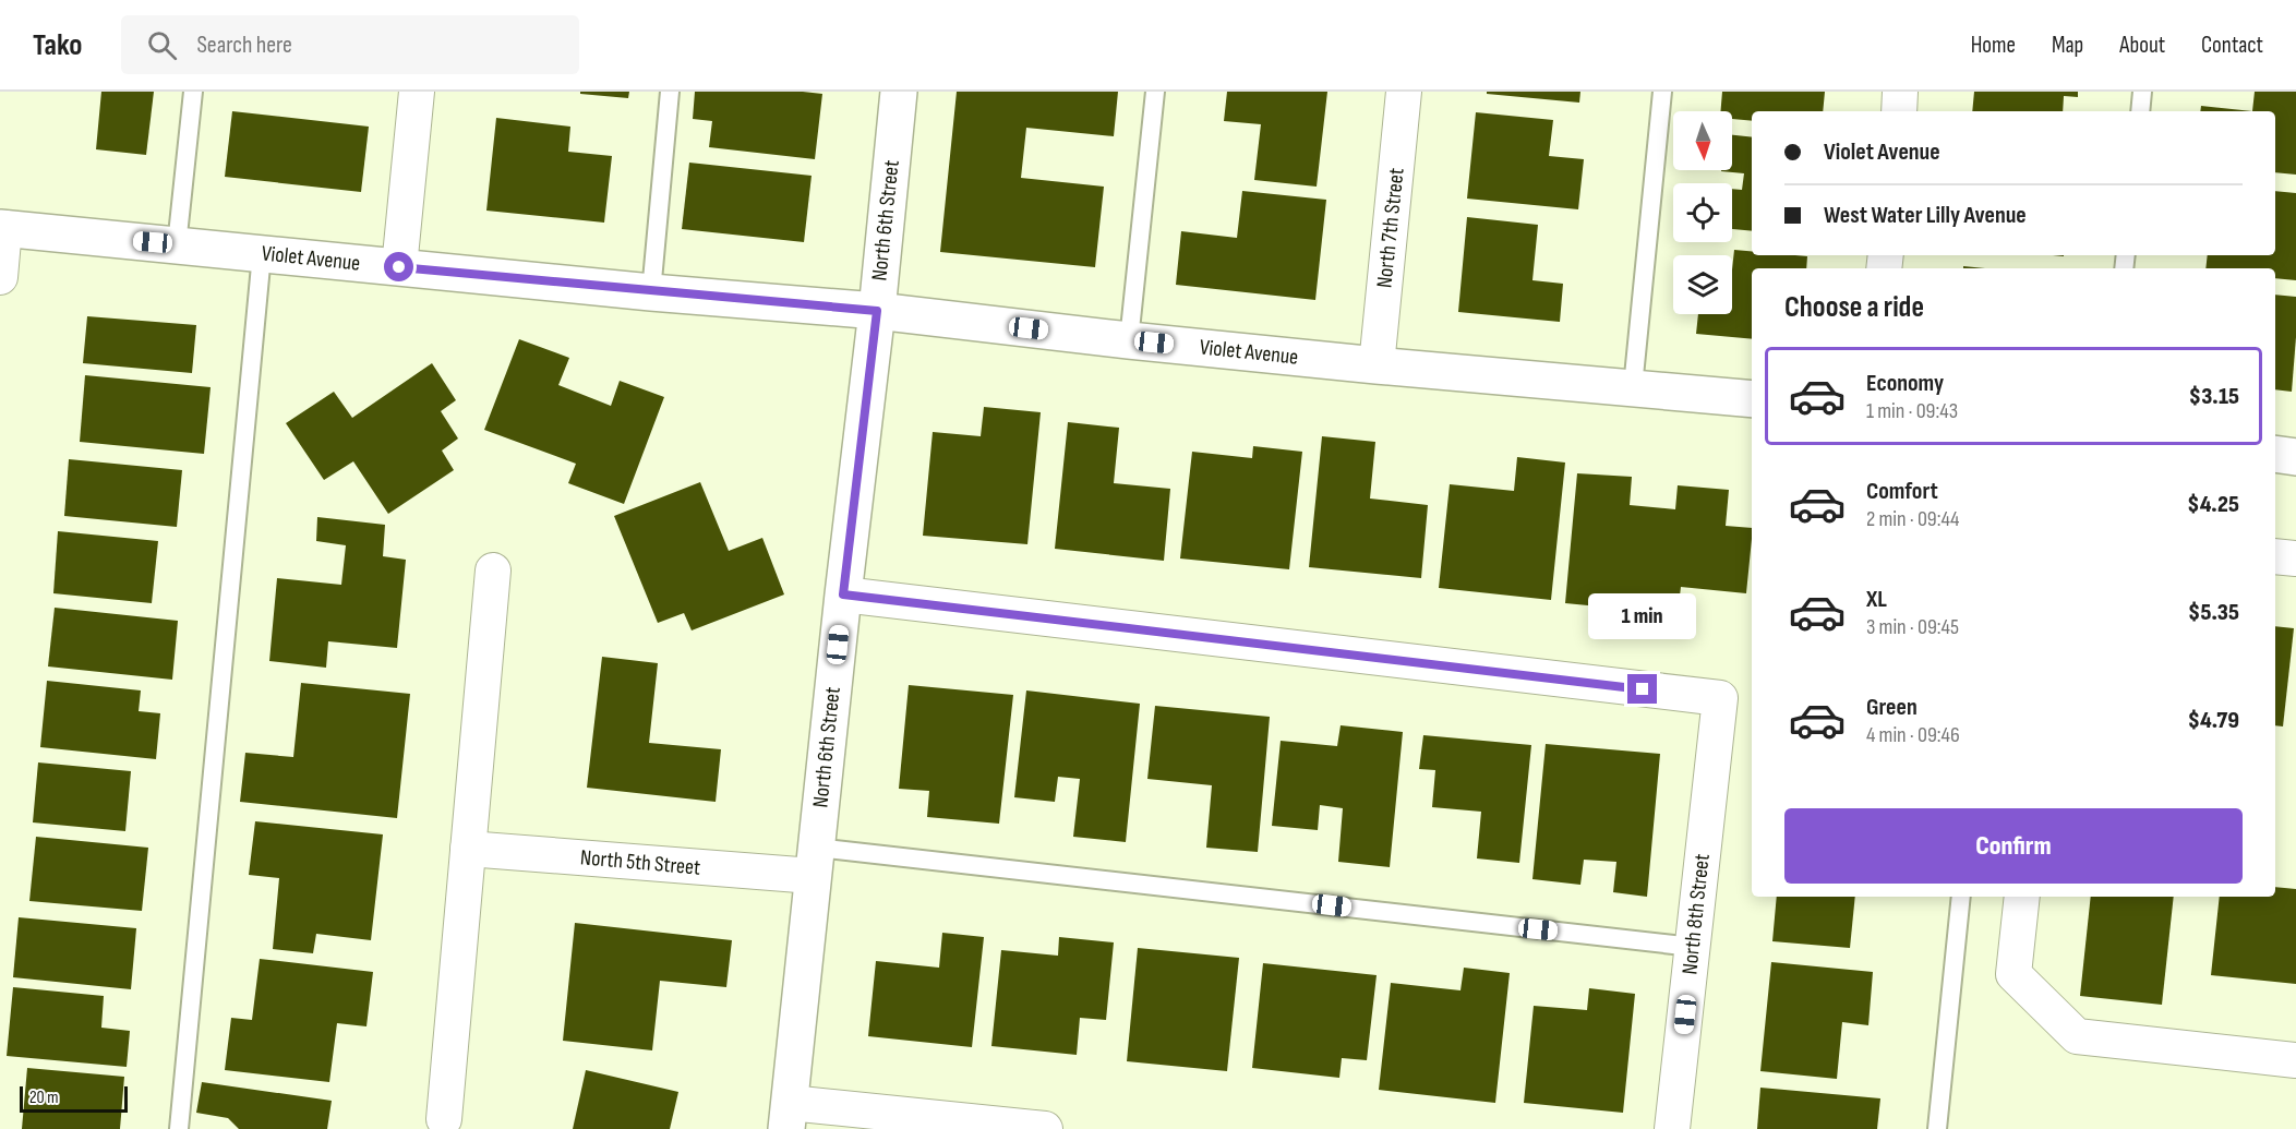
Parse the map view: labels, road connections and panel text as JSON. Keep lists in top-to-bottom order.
{
  "streets": {
    "street": [
      "North 6th Street",
      "North 7th Street",
      "Violet Avenue",
      "North 5th Street",
      "North 8th Street"
    ]
  },
  "crossings": [
    ["North 6th Street", "Violet Avenue"],
    ["North 6th Street", "North 5th Street"],
    ["North 6th Street", "North 8th Street"],
    ["North 7th Street", "Violet Avenue"]
  ],
  "scale_bar": "20 m",
  "north": "bottom",
  "page": {
    "header": "Tako",
    "search": "Search here",
    "nav": [
      "Home",
      "Map",
      "About",
      "Contact"
    ],
    "banner": ["Violet Avenue", "West Water Lilly Avenue"],
    "heading": "Choose a ride",
    "list": [
      {
        "name": "Economy",
        "note": "1 min · 09:43",
        "value": "$3.15"
      },
      {
        "name": "Comfort",
        "note": "2 min · 09:44",
        "value": "$4.25"
      },
      {
        "name": "XL",
        "note": "3 min · 09:45",
        "value": "$5.35"
      },
      {
        "name": "Green",
        "note": "4 min · 09:46",
        "value": "$4.79"
      }
    ],
    "bubble": "1 min",
    "buttons": "Confirm",
    "scale": "20 m"
  }
}
